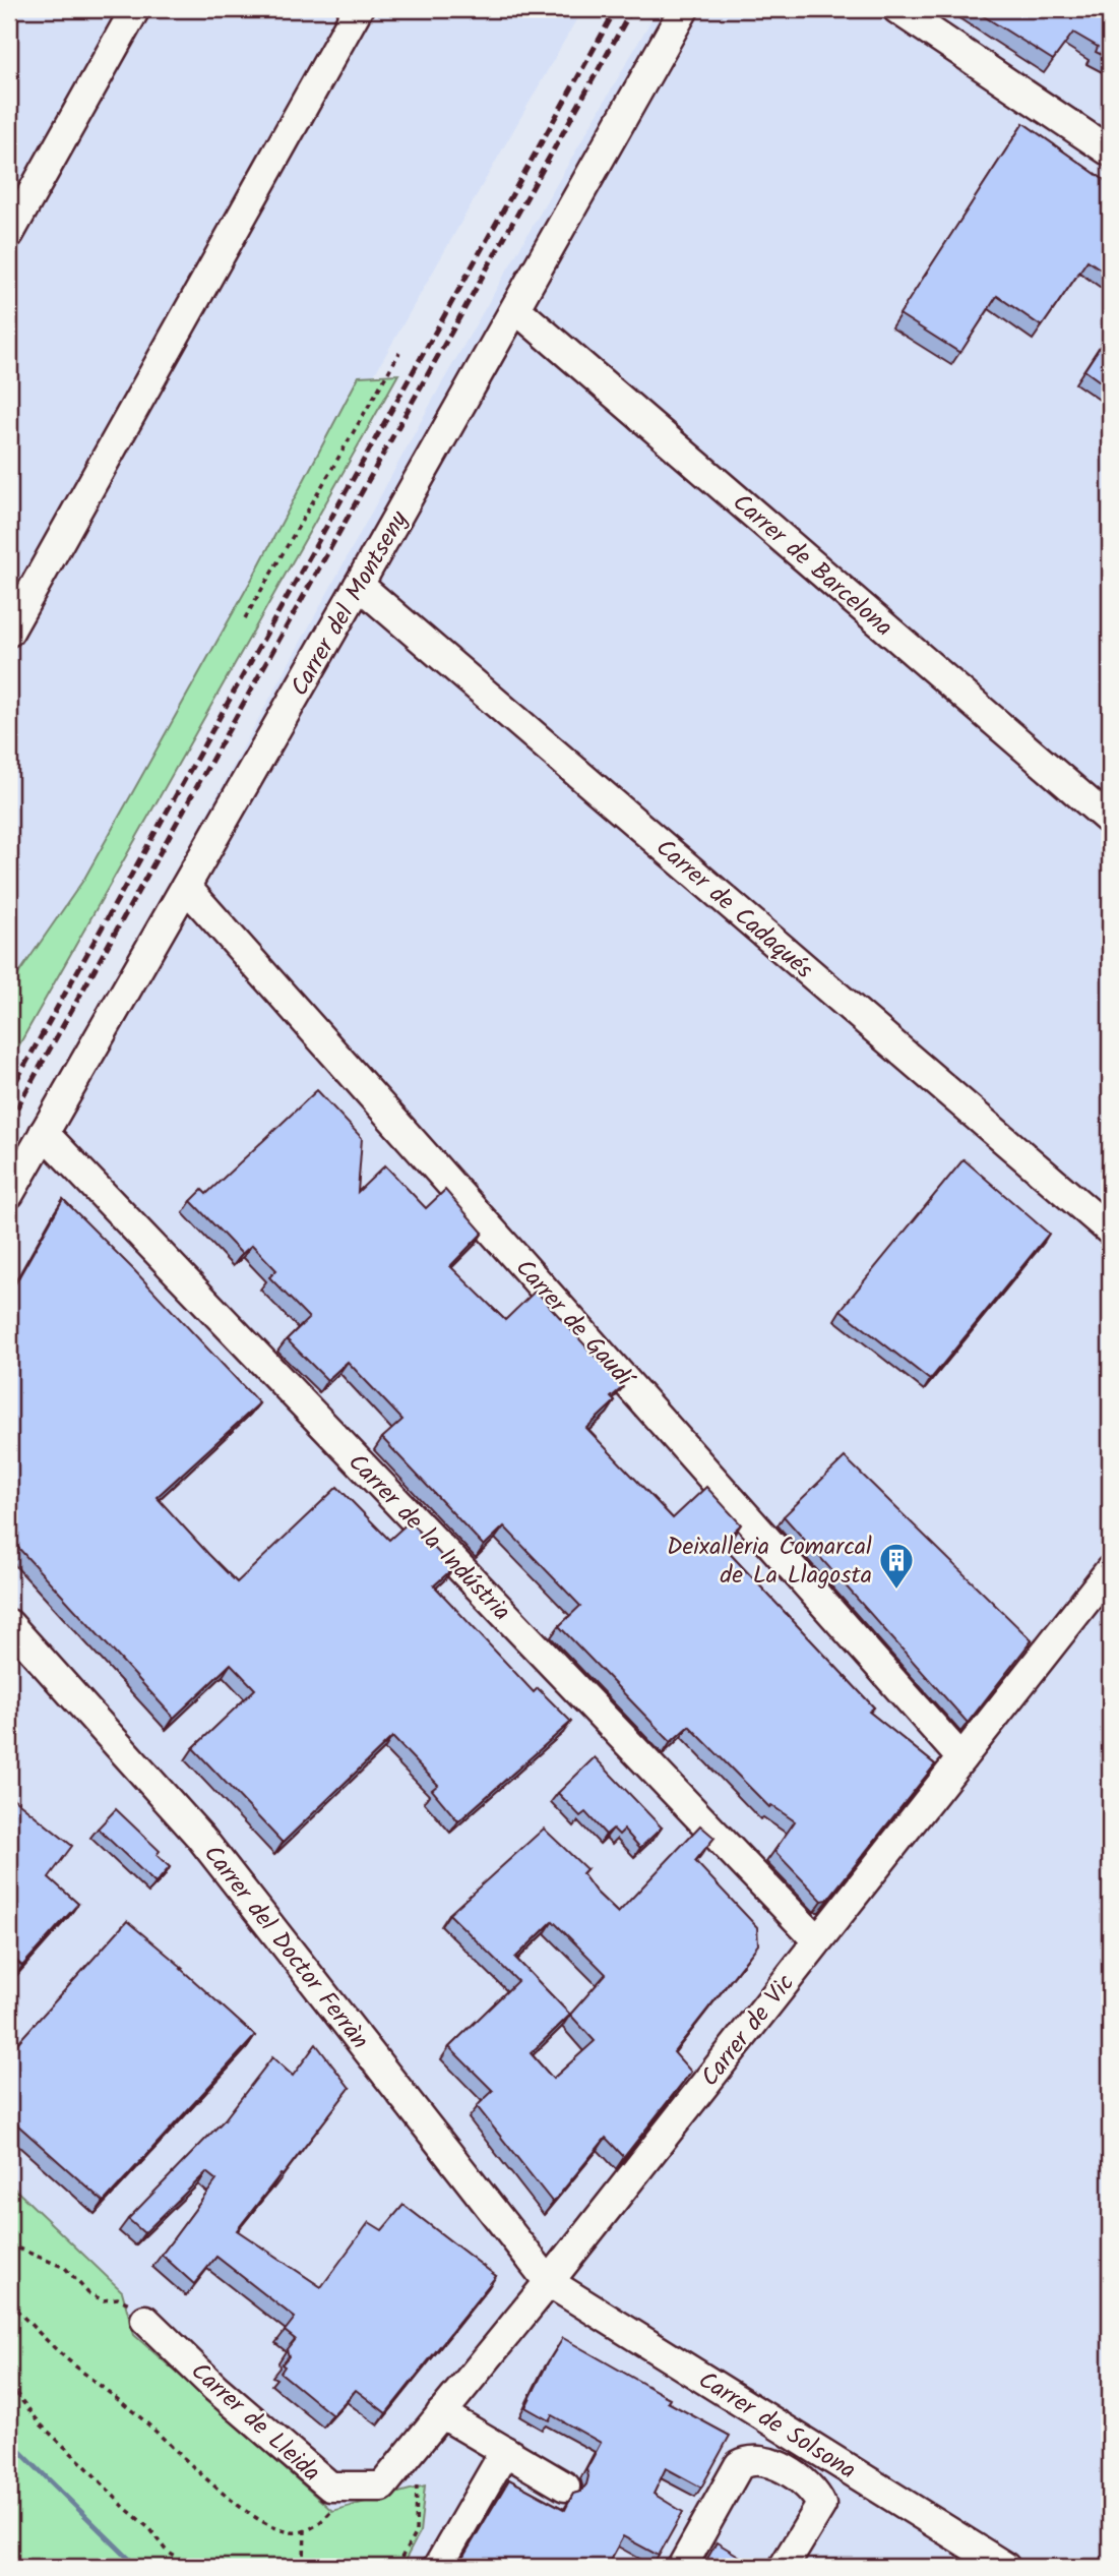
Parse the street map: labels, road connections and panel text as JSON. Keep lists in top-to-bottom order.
{
  "streets": {
    "street": [
      "Carrer de Barcelona",
      "Carrer del Montseny",
      "Carrer de Cadaqués",
      "Carrer de Gaudí",
      "Carrer de la Indústria",
      "Carrer del Doctor Ferràn",
      "Carrer de Vic",
      "Carrer de Lleida",
      "Carrer de Solsona"
    ]
  },
  "crossings": [
    ["Carrer de Barcelona", "Carrer del Montseny"],
    ["Carrer del Montseny", "Carrer de Cadaqués"],
    ["Carrer del Montseny", "Carrer de Gaudí"],
    ["Carrer del Montseny", "Carrer de la Indústria"],
    ["Carrer de Gaudí", "Carrer de Vic"],
    ["Carrer de la Indústria", "Carrer de Vic"],
    ["Carrer del Doctor Ferràn", "Carrer de Vic"],
    ["Carrer del Doctor Ferràn", "Carrer de Solsona"],
    ["Carrer de Vic", "Carrer de Lleida"],
    ["Carrer de Vic", "Carrer de Solsona"]
  ],
  "places": {
    "building": ["Deixalleria Comarcal de La Llagosta"]
  }
}
